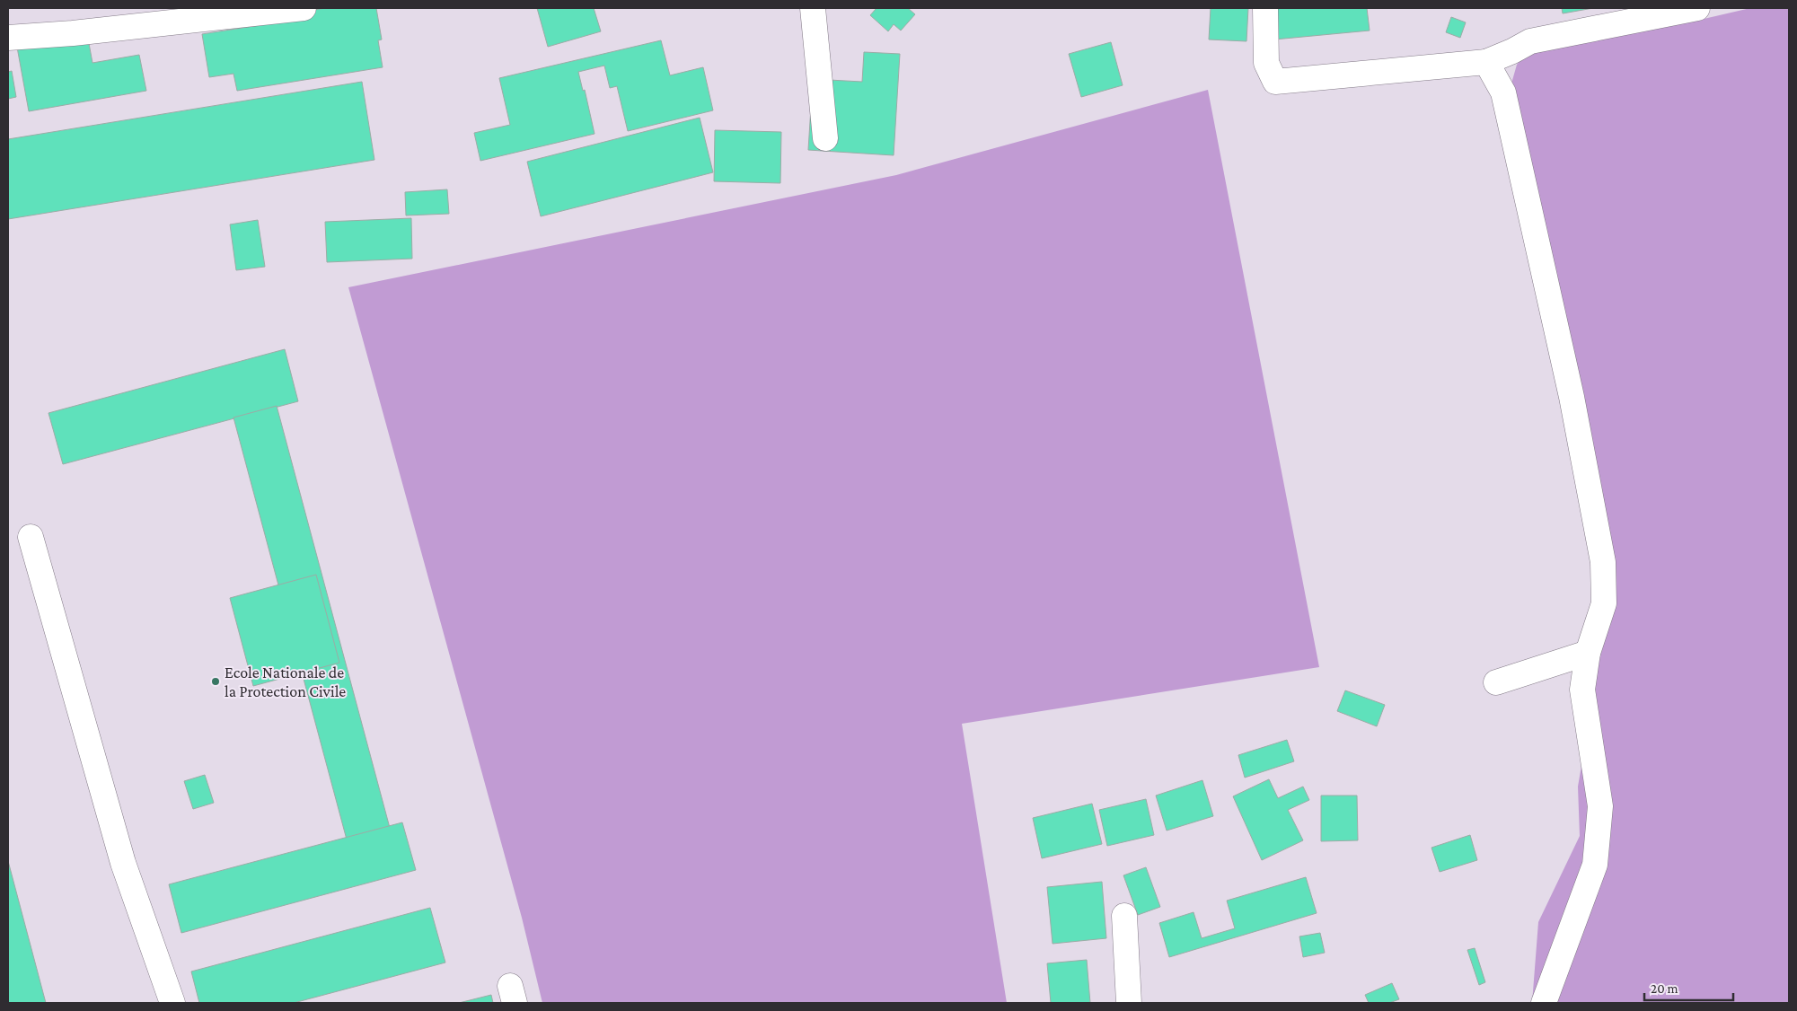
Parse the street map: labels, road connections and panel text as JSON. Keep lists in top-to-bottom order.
{
  "places": ["Ecole Nationale de la Protection Civile"],
  "scale_bar": "20 m"
}
